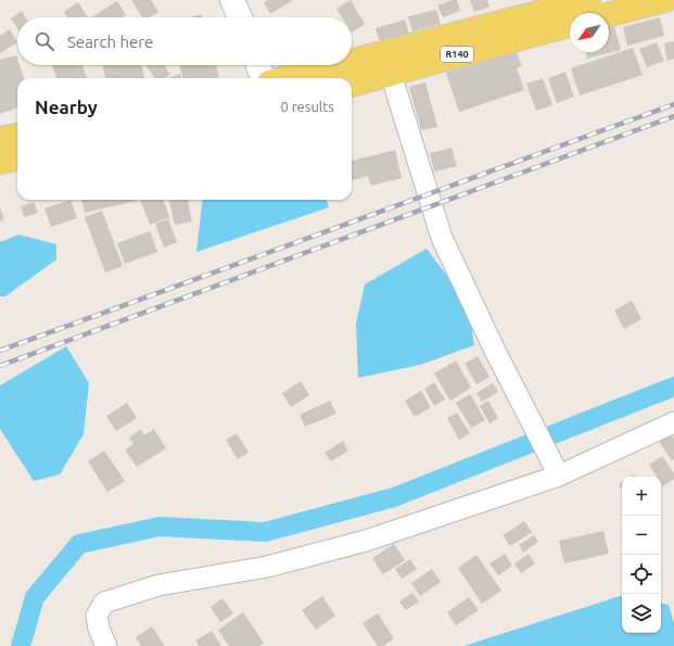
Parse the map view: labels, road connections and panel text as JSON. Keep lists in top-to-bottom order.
{
  "streets": {
    "main road": ["R140"]
  },
  "north": "bottom left",
  "page": {
    "search": "Search here",
    "heading": ["Nearby", "0 results"],
    "map_buttons": ["+", "−"]
  }
}
